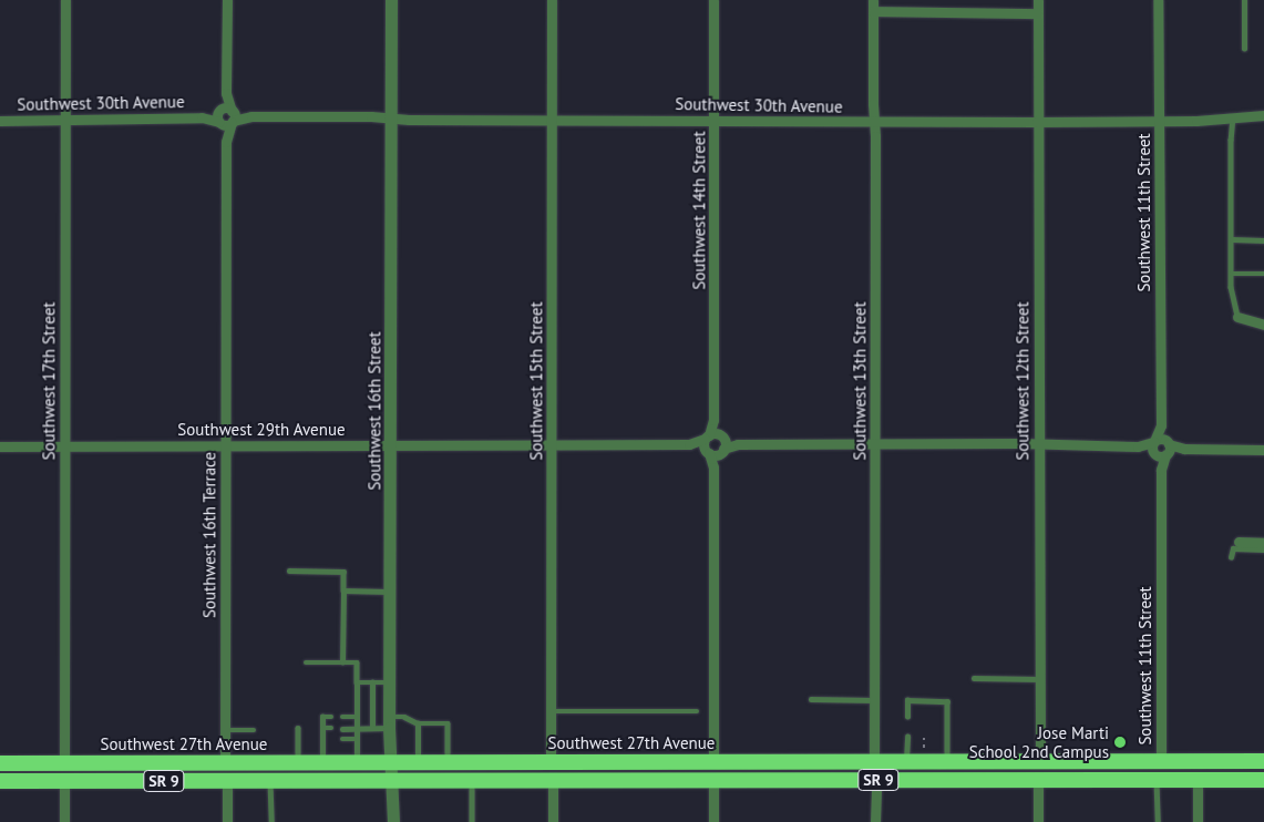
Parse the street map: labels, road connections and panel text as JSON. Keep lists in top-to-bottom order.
{
  "streets": {
    "highway": ["Southwest 27th Avenue", "SR 9"],
    "street": [
      "Southwest 30th Avenue",
      "Southwest 14th Street",
      "Southwest 11th Street",
      "Southwest 17th Street",
      "Southwest 15th Street",
      "Southwest 13th Street",
      "Southwest 12th Street",
      "Southwest 16th Street",
      "Southwest 29th Avenue",
      "Southwest 16th Terrace"
    ]
  },
  "crossings": [
    ["Southwest 30th Avenue", "Southwest 14th Street"],
    ["Southwest 30th Avenue", "Southwest 11th Street"],
    ["Southwest 30th Avenue", "Southwest 17th Street"],
    ["Southwest 30th Avenue", "Southwest 15th Street"],
    ["Southwest 30th Avenue", "Southwest 13th Street"],
    ["Southwest 30th Avenue", "Southwest 12th Street"],
    ["Southwest 30th Avenue", "Southwest 16th Street"],
    ["Southwest 30th Avenue", "Southwest 16th Terrace"],
    ["Southwest 14th Street", "Southwest 29th Avenue"],
    ["Southwest 11th Street", "Southwest 27th Avenue"],
    ["Southwest 17th Street", "Southwest 29th Avenue"],
    ["Southwest 17th Street", "Southwest 27th Avenue"],
    ["Southwest 15th Street", "Southwest 29th Avenue"],
    ["Southwest 15th Street", "Southwest 27th Avenue"],
    ["Southwest 13th Street", "Southwest 27th Avenue"],
    ["Southwest 12th Street", "Southwest 27th Avenue"],
    ["Southwest 16th Street", "Southwest 29th Avenue"],
    ["Southwest 16th Street", "Southwest 27th Avenue"],
    ["Southwest 16th Street", "SR 9"],
    ["Southwest 29th Avenue", "Southwest 16th Terrace"],
    ["Southwest 16th Terrace", "Southwest 27th Avenue"]
  ],
  "places": ["Jose Marti School 2nd Campus"]
}
